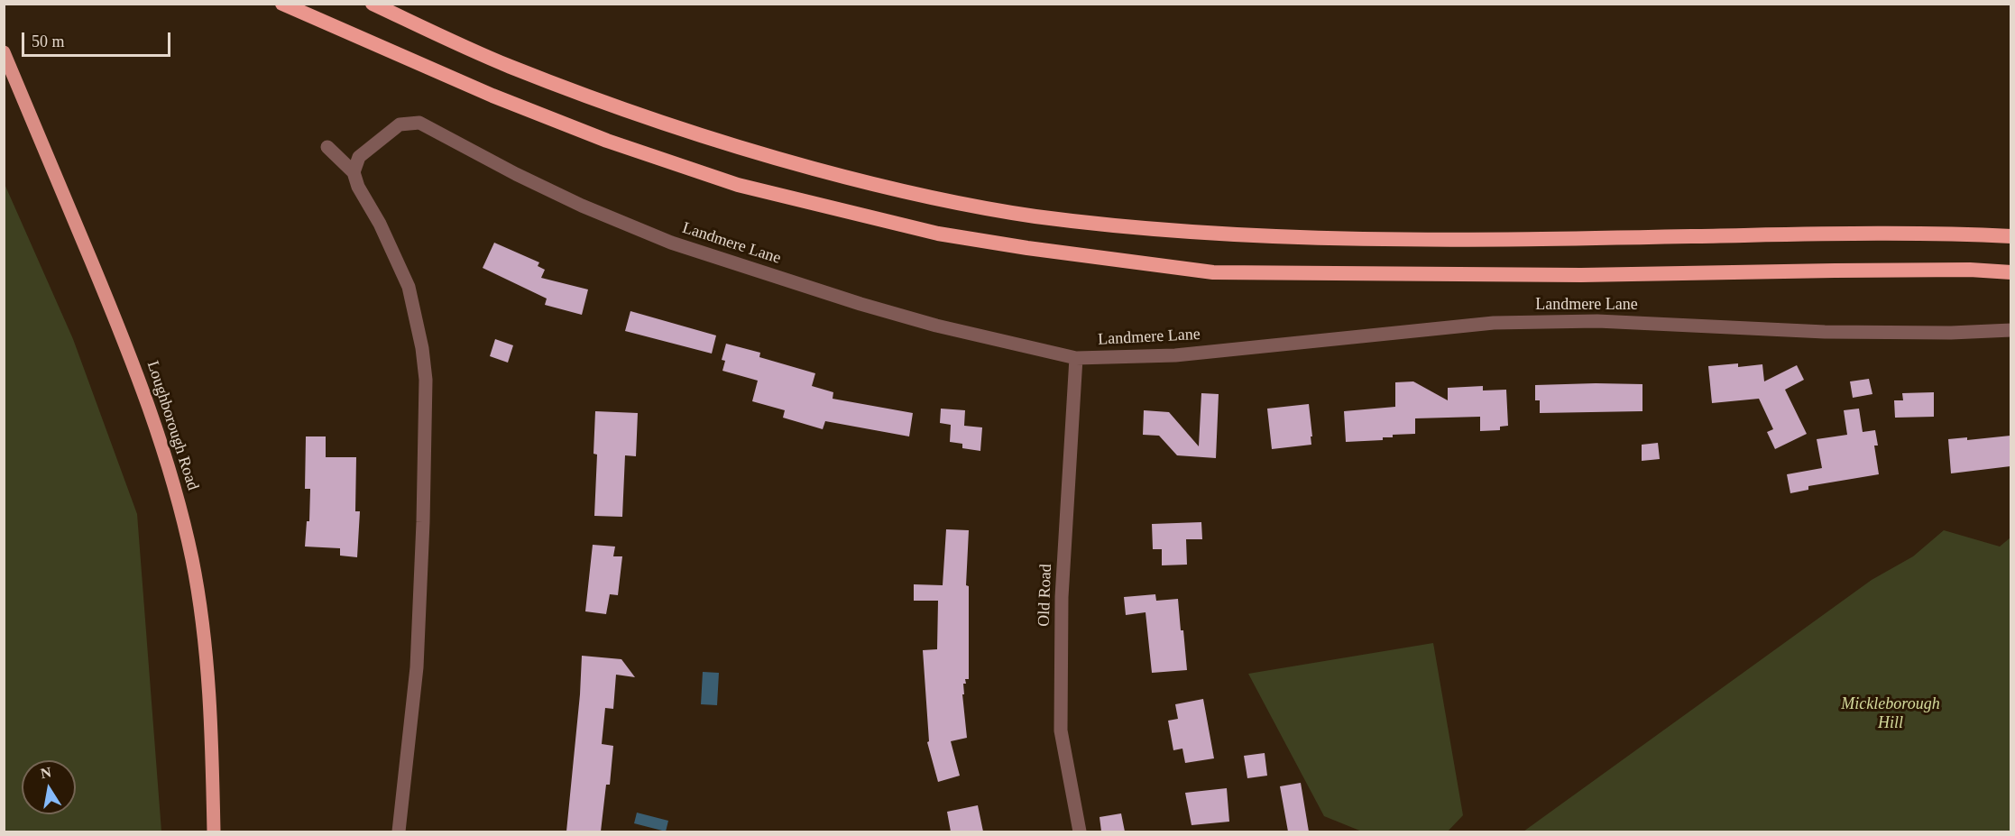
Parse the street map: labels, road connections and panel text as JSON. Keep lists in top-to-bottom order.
{
  "streets": {
    "main road": ["Loughborough Road"],
    "street": ["Landmere Lane", "Old Road"]
  },
  "crossings": [
    ["Landmere Lane", "Old Road"]
  ],
  "parks": ["Mickleborough Hill"],
  "scale_bar": "50 m",
  "north": "top"
}
